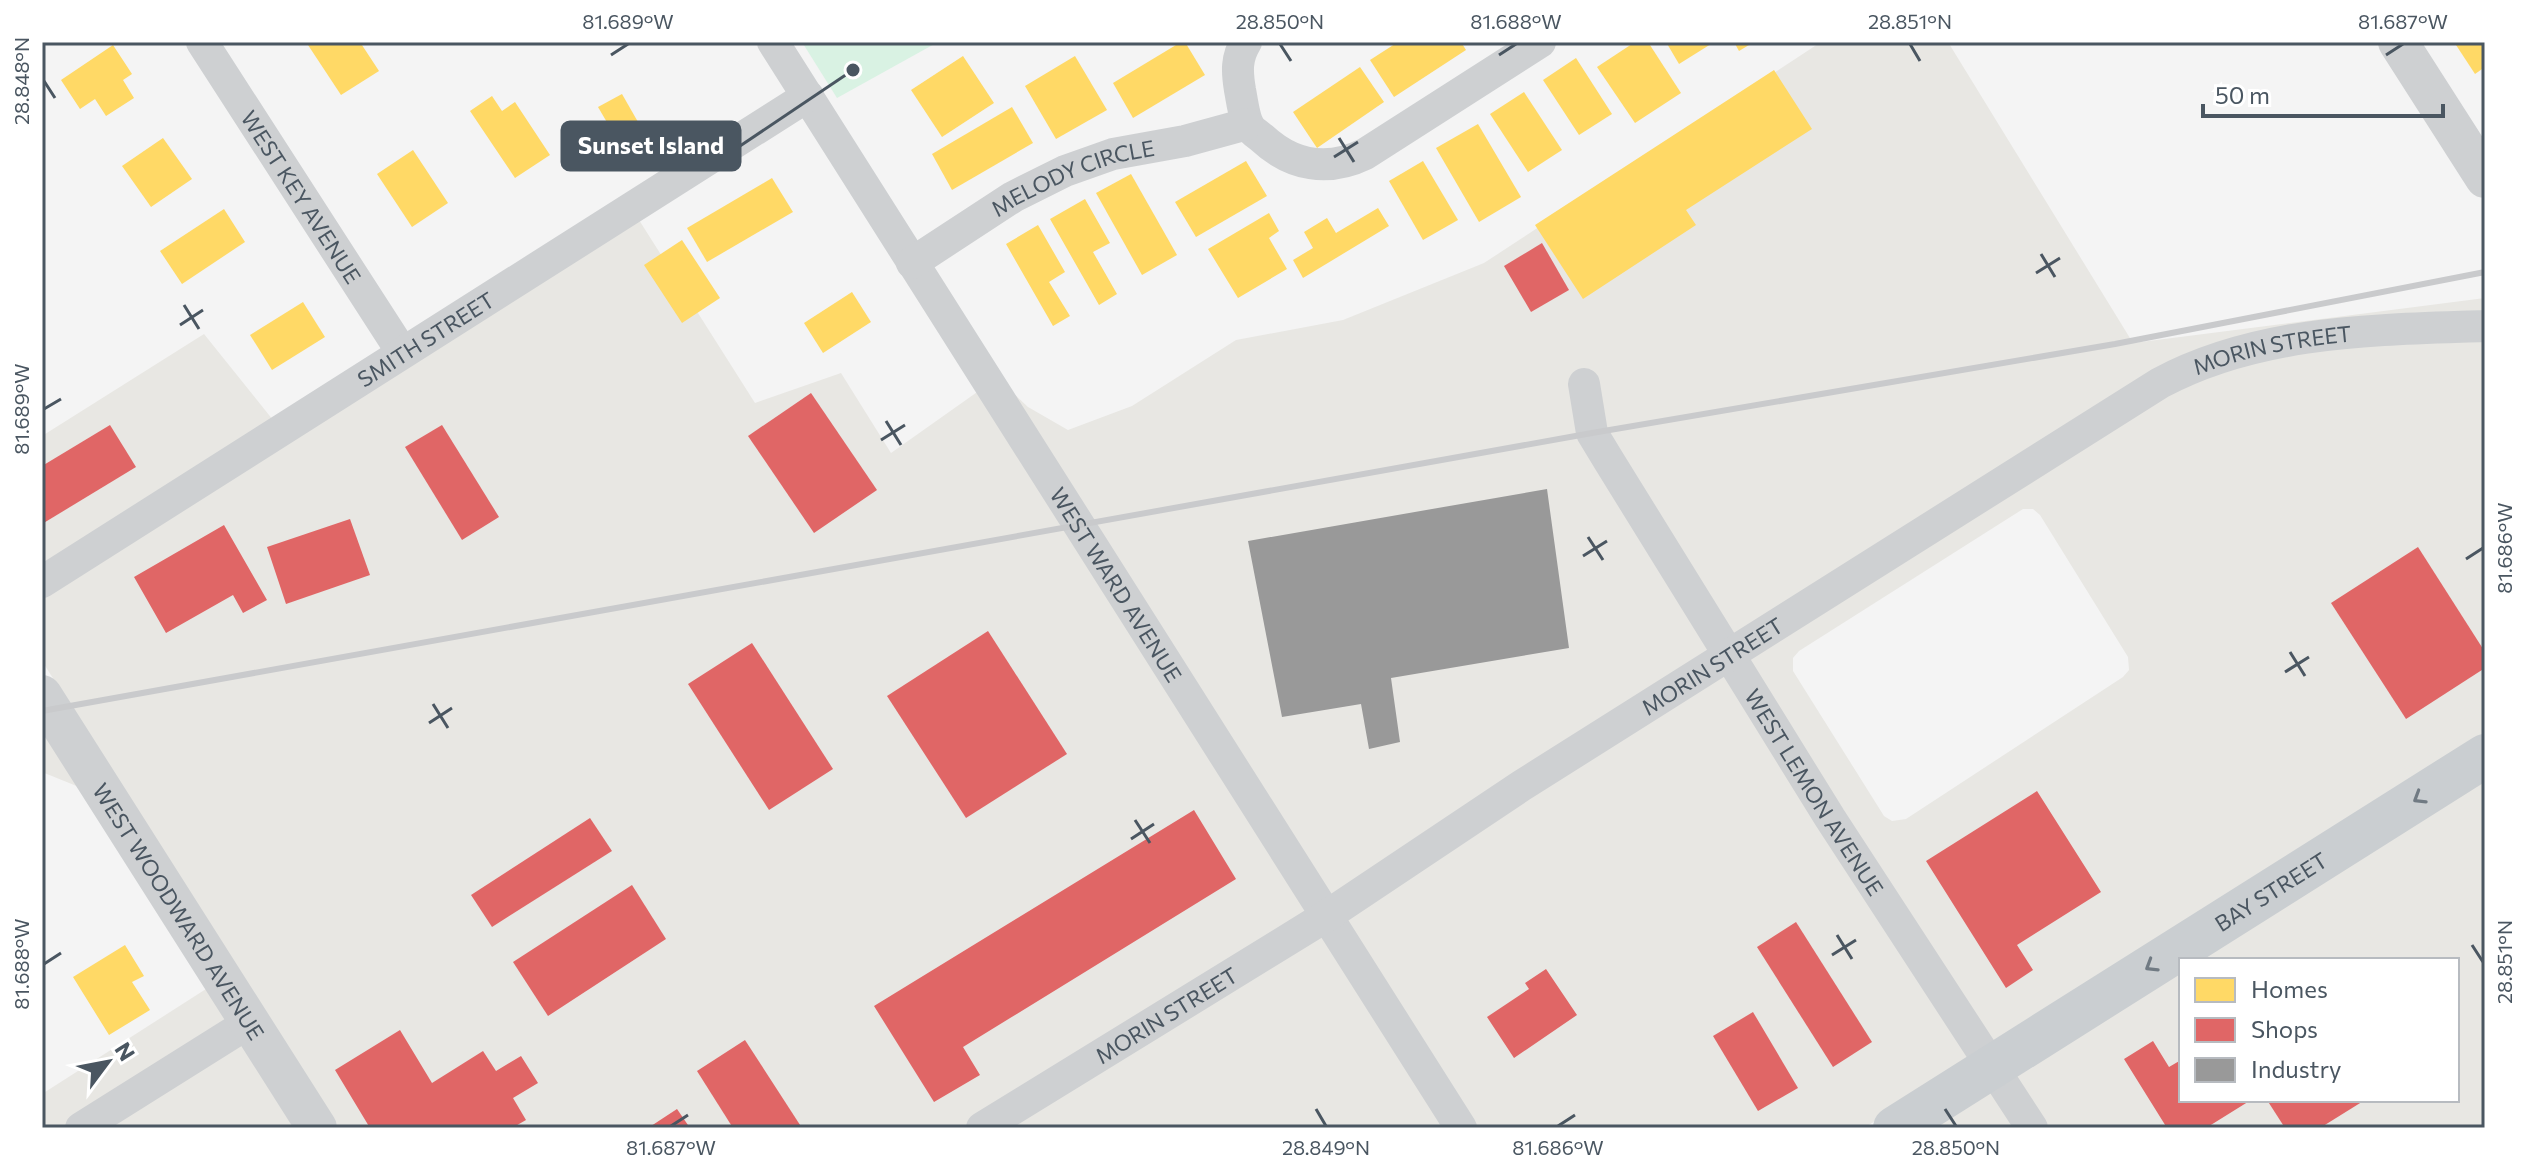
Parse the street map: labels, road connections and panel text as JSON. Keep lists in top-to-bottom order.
{
  "streets": {
    "main road": ["BAY STREET"],
    "street": [
      "MELODY CIRCLE",
      "WEST KEY AVENUE",
      "SMITH STREET",
      "MORIN STREET",
      "WEST WARD AVENUE",
      "WEST LEMON AVENUE",
      "WEST WOODWARD AVENUE"
    ]
  },
  "crossings": [
    ["MELODY CIRCLE", "WEST WARD AVENUE"],
    ["WEST KEY AVENUE", "SMITH STREET"],
    ["SMITH STREET", "WEST WARD AVENUE"],
    ["MORIN STREET", "WEST WARD AVENUE"],
    ["MORIN STREET", "WEST LEMON AVENUE"],
    ["WEST LEMON AVENUE", "BAY STREET"]
  ],
  "one_way": ["BAY STREET"],
  "places": ["Sunset Island"],
  "legend": ["Homes", "Shops", "Industry"],
  "scale_bar": "50 m",
  "north": "top right",
  "coordinates": [
    "81.689°W",
    "28.850°N",
    "81.688°W",
    "28.851°N",
    "81.687°W",
    "28.848°N",
    "81.686°W",
    "28.849°N"
  ]
}
